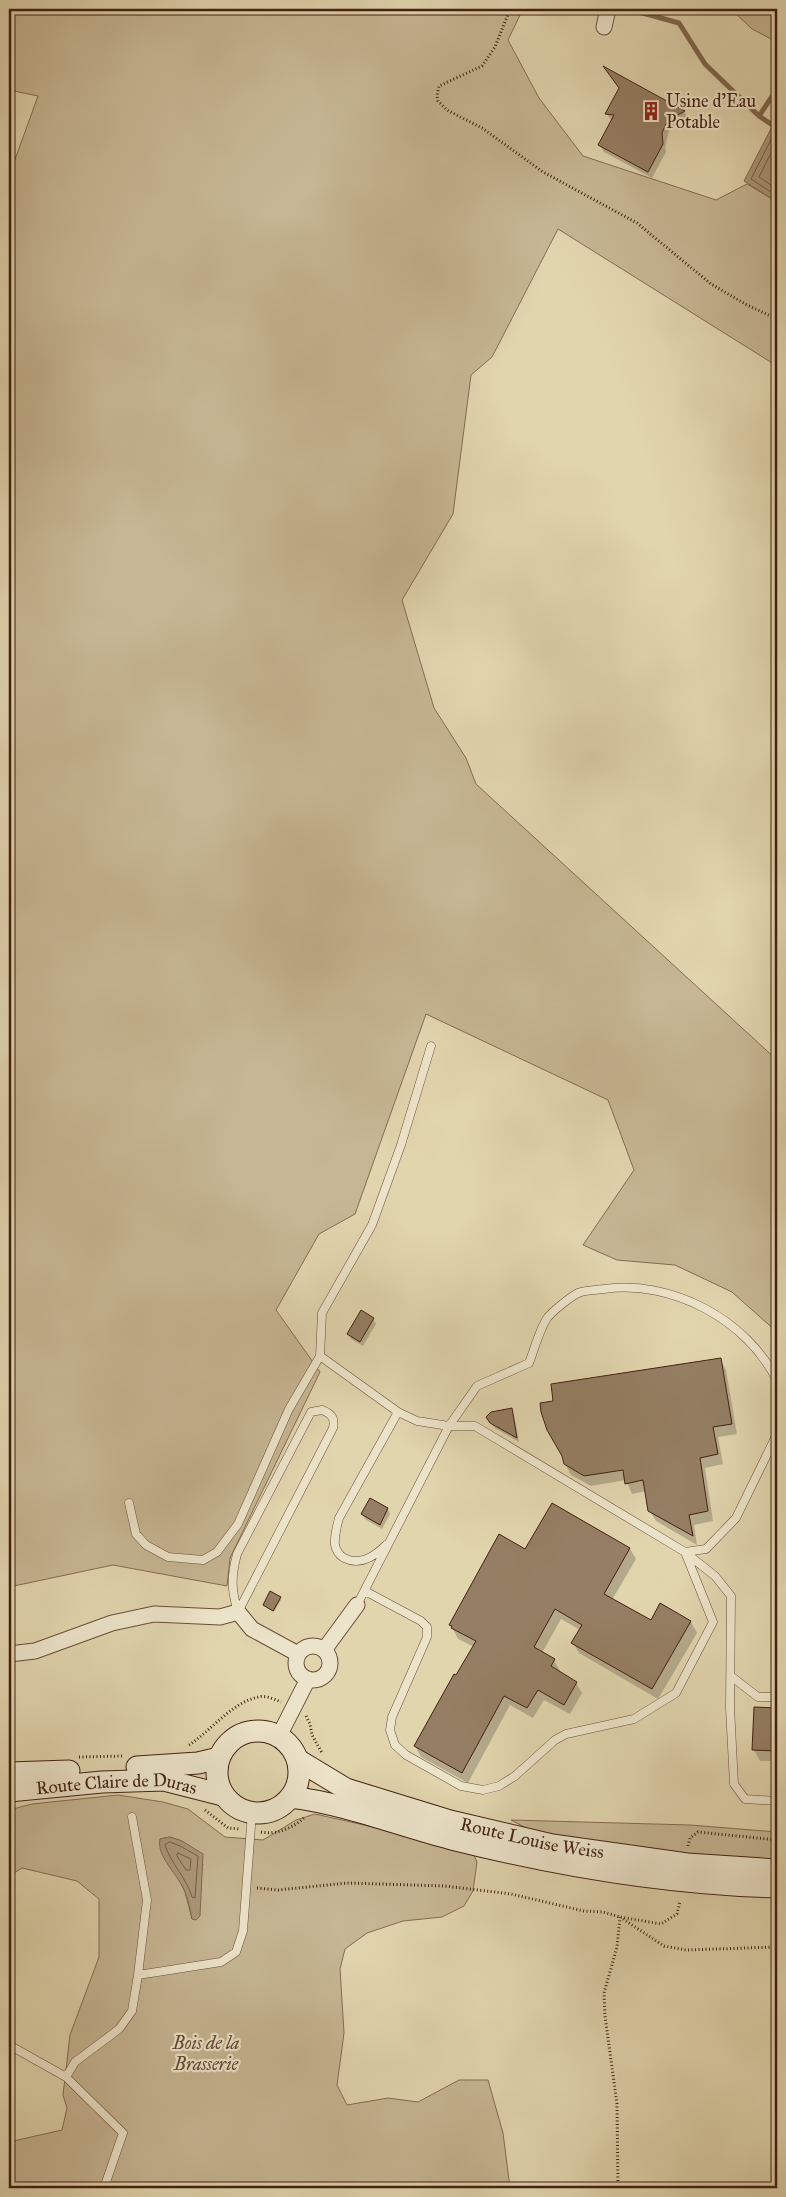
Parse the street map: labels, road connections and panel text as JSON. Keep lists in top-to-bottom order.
{
  "streets": {
    "main road": ["Route Claire de Duras", "Route Louise Weiss"]
  },
  "crossings": [
    ["Route Claire de Duras", "Route Louise Weiss"]
  ],
  "parks": ["Bois de la Brasserie"],
  "places": {
    "building": ["Usine d'Eau Potable"]
  }
}
